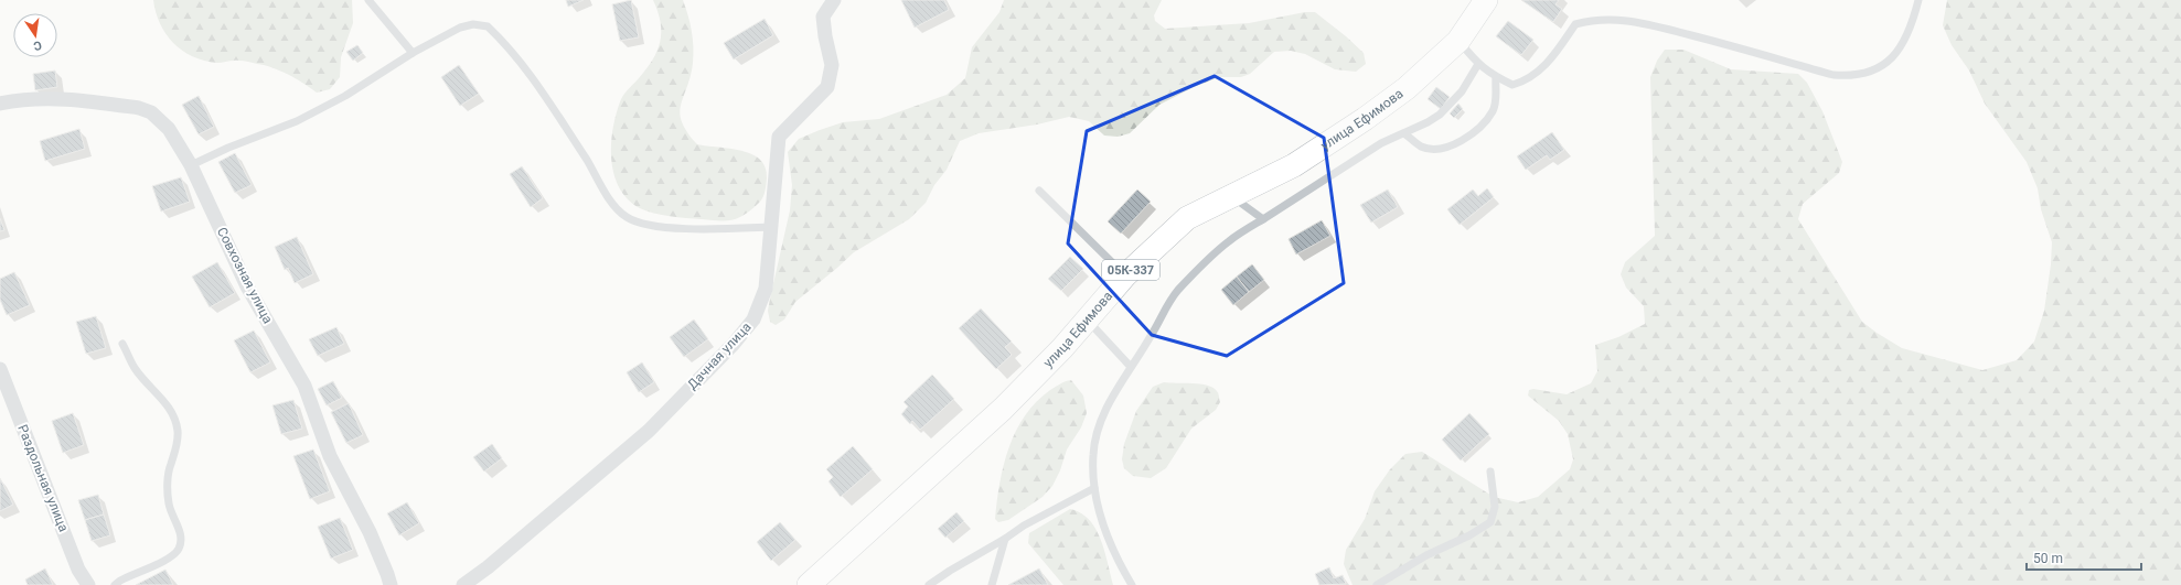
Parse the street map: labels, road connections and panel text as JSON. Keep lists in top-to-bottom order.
{
  "streets": {
    "main road": ["улица Ефимова", "05К-337"],
    "street": ["Совхозная улица", "Дачная улица", "Раздольная улица"]
  },
  "scale_bar": "50 m",
  "north": "bottom"
}
